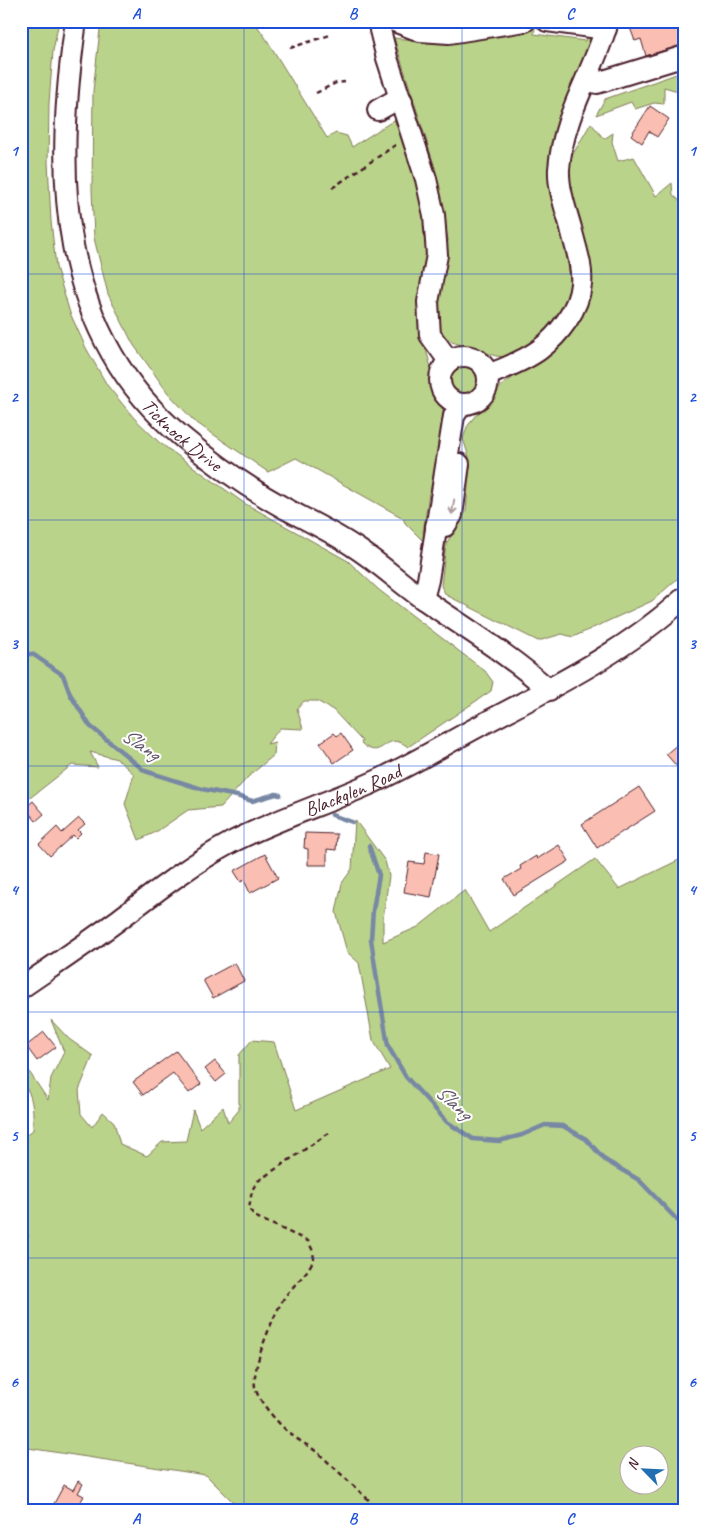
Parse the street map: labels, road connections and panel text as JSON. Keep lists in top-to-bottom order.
{
  "streets": {
    "street": ["Ticknock Drive", "Blackglen Road"]
  },
  "crossings": [
    ["Ticknock Drive", "Blackglen Road"]
  ],
  "water": ["Slang"],
  "north": "top left",
  "grid": {
    "columns": ["A", "B", "C"],
    "rows": [
      "1",
      "2",
      "3",
      "4",
      "5",
      "6"
    ]
  }
}
